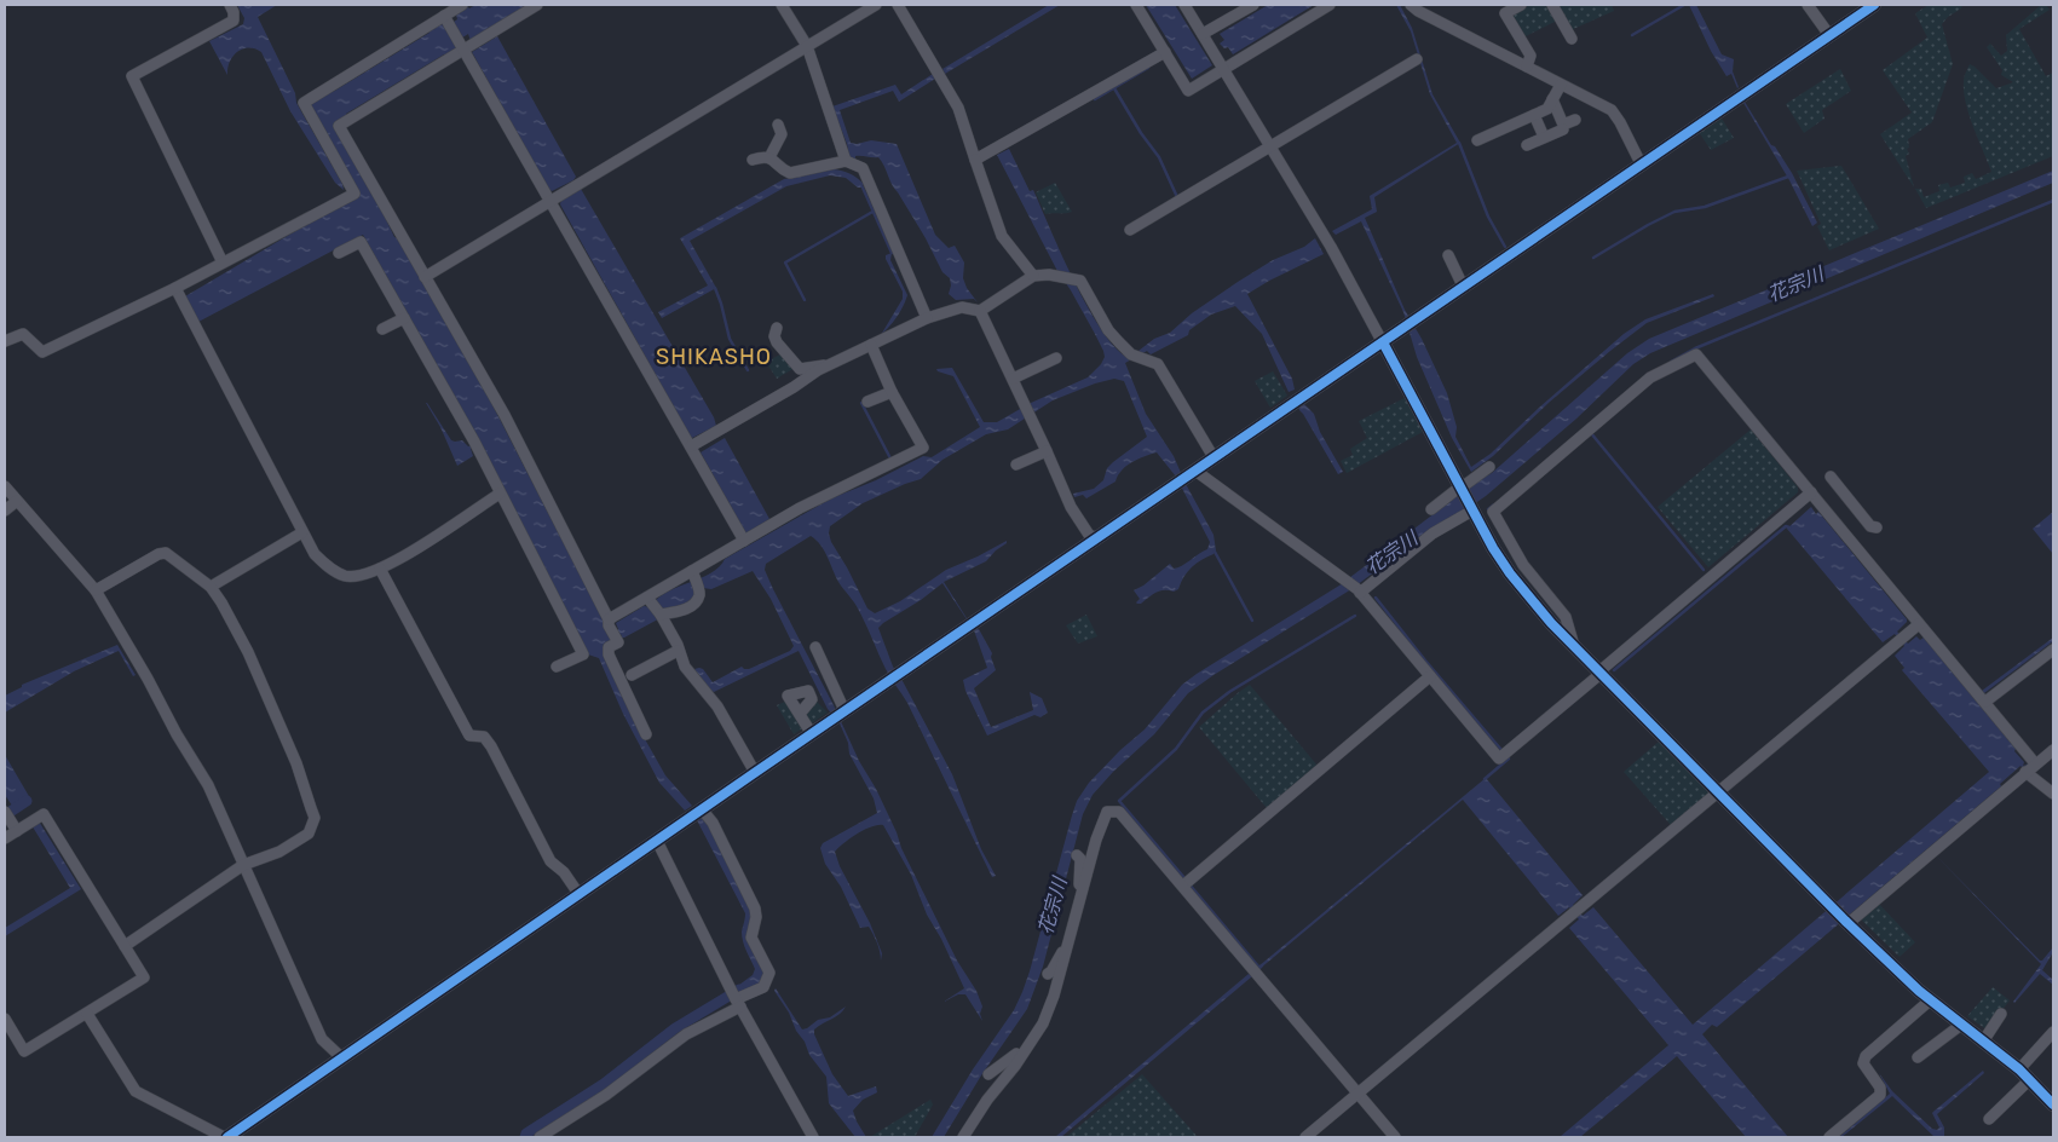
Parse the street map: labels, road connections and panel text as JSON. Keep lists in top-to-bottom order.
{
  "districts": ["SHIKASHO"],
  "water": ["花宗川"]
}
